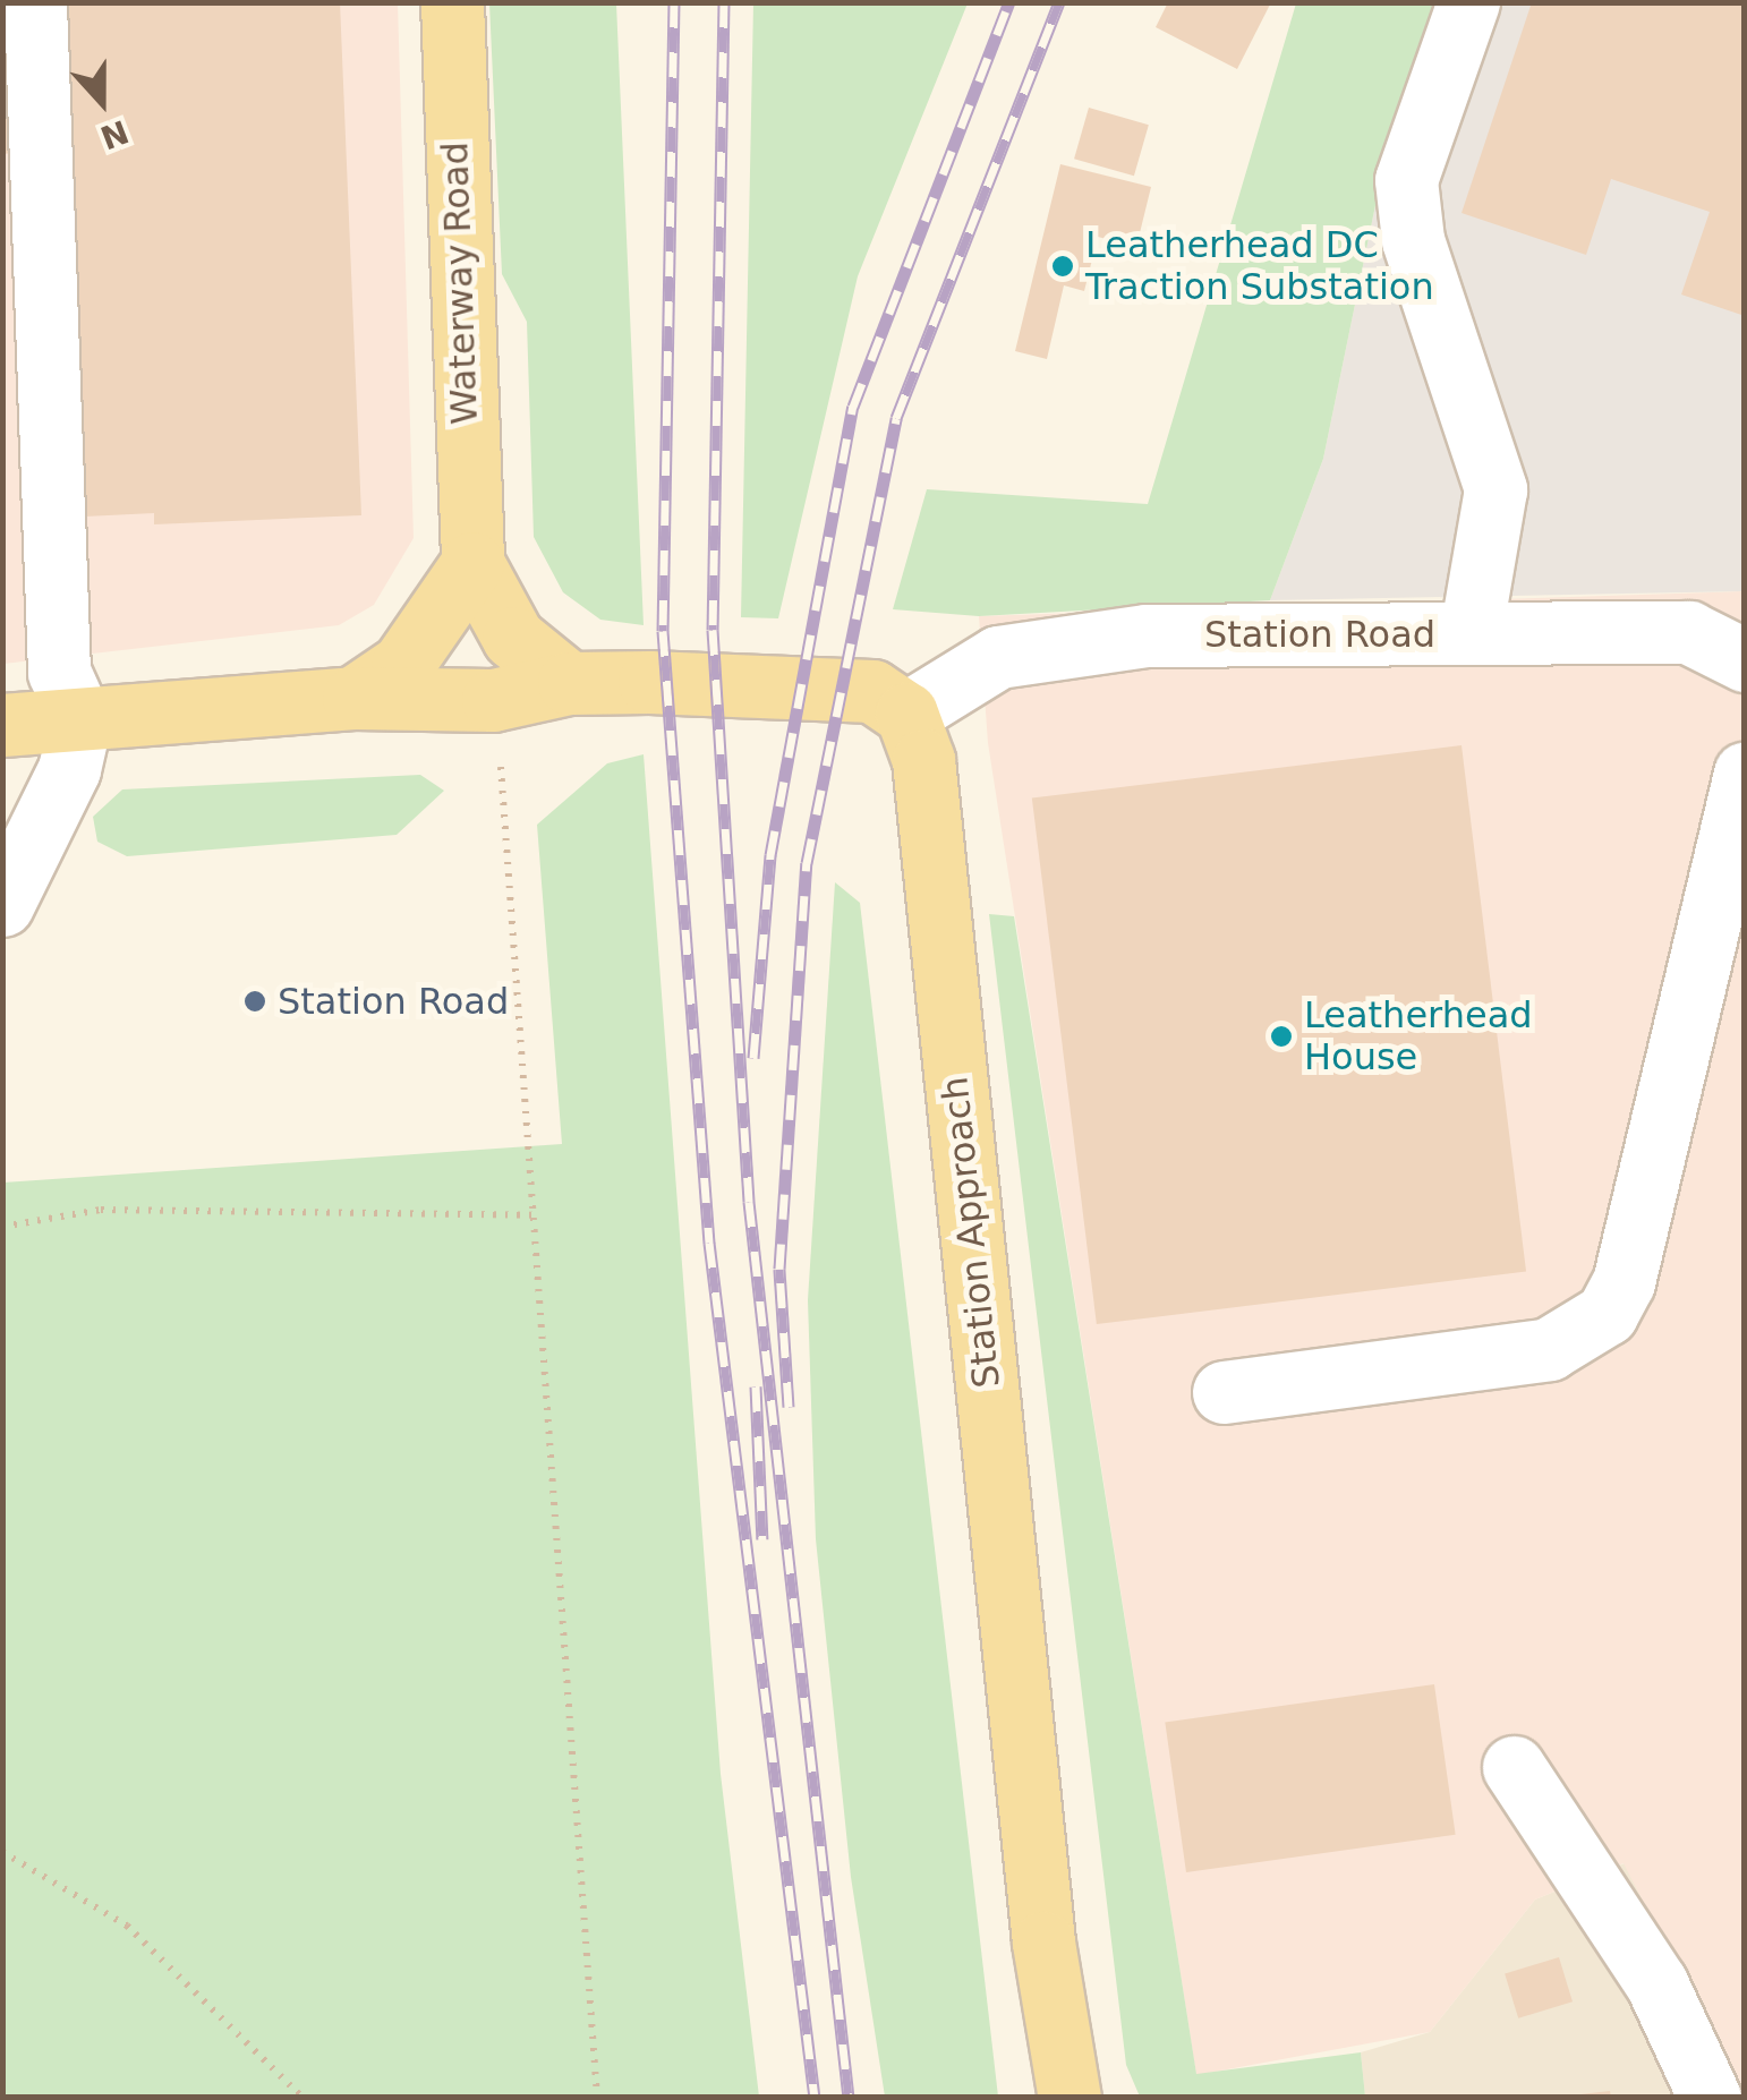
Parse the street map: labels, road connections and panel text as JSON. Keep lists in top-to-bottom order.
{
  "streets": {
    "main road": ["Waterway Road", "Station Approach"],
    "street": ["Station Road"]
  },
  "crossings": [
    ["Station Road", "Station Approach"]
  ],
  "places": ["Leatherhead DC Traction Substation", "Station Road", "Leatherhead House"],
  "north": "bottom"
}
